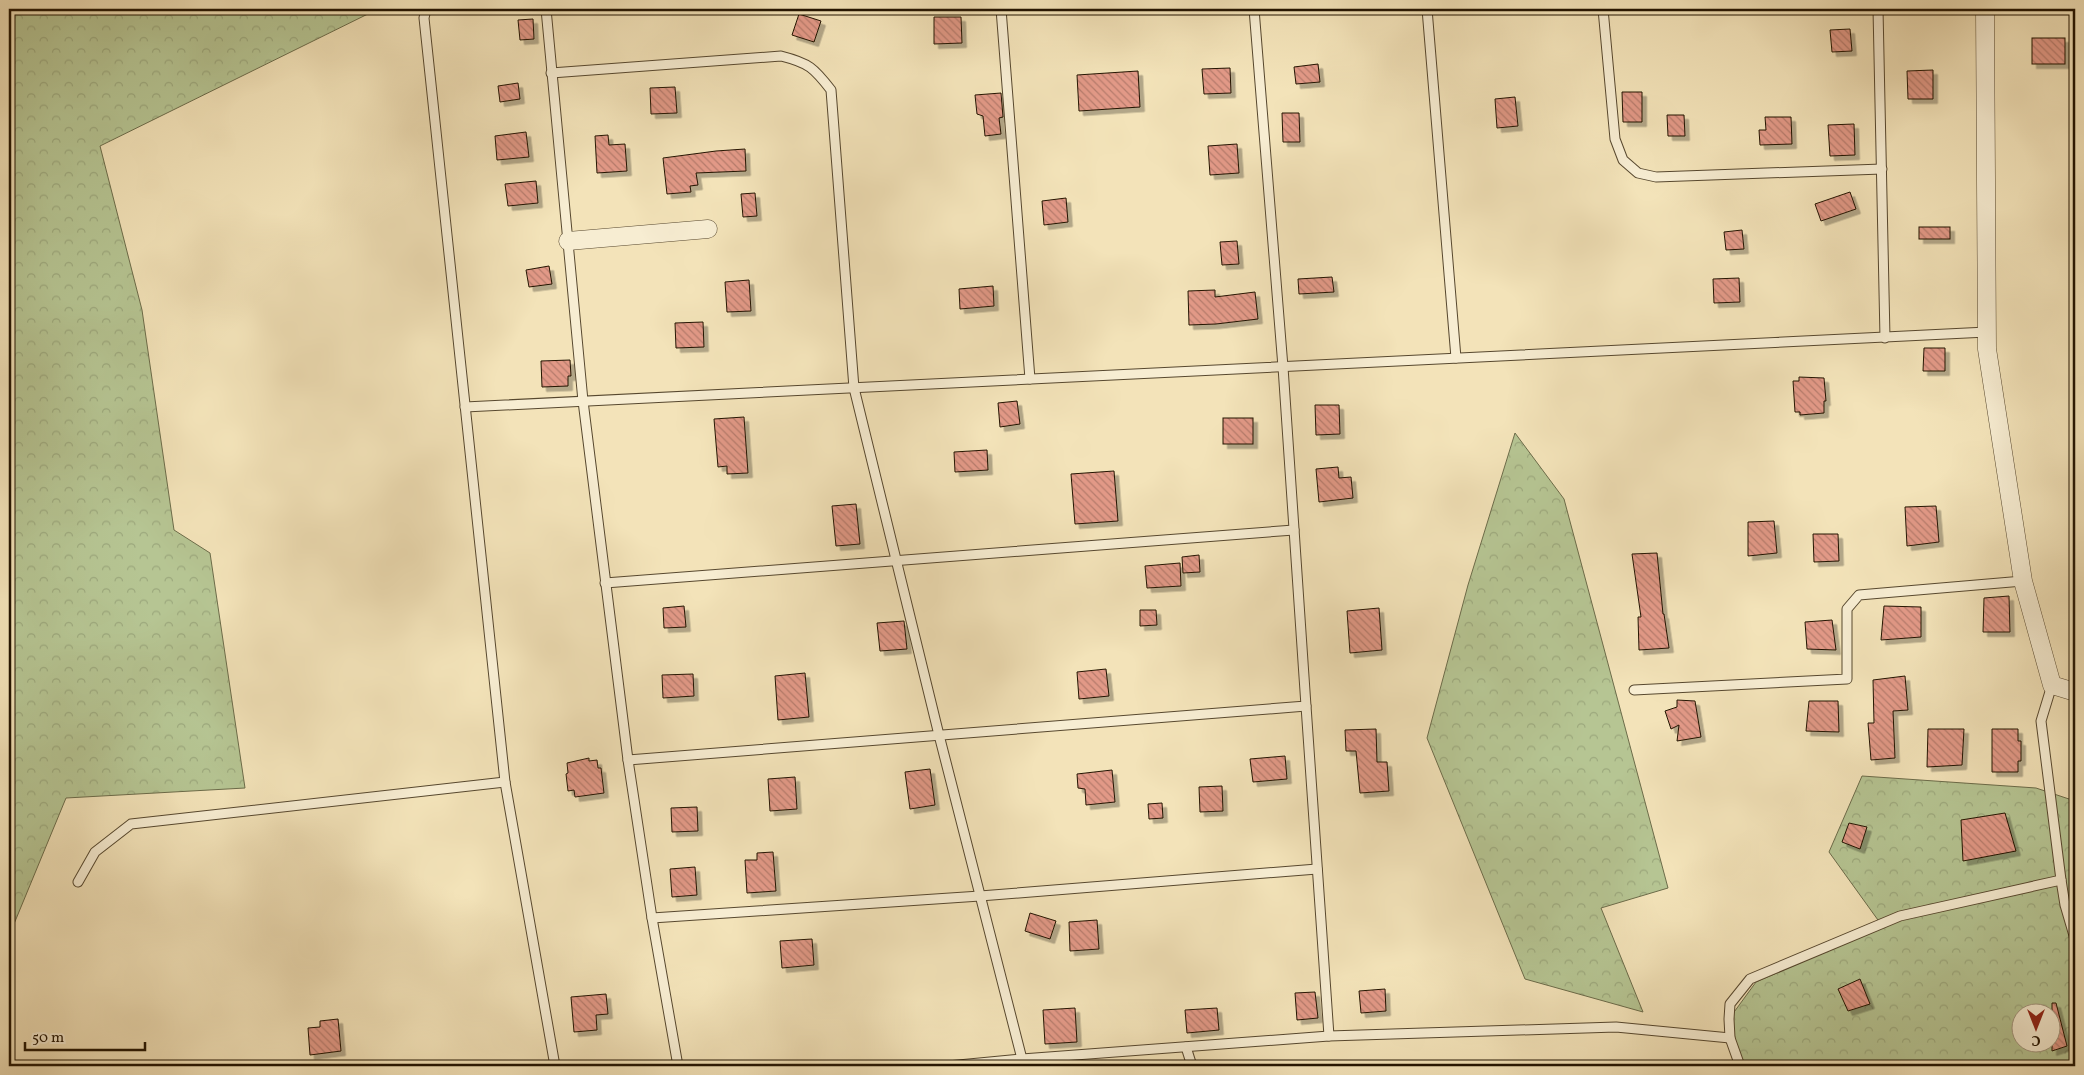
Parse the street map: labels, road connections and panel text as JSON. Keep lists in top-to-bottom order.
{
  "scale_bar": "50 m",
  "north": "bottom"
}
